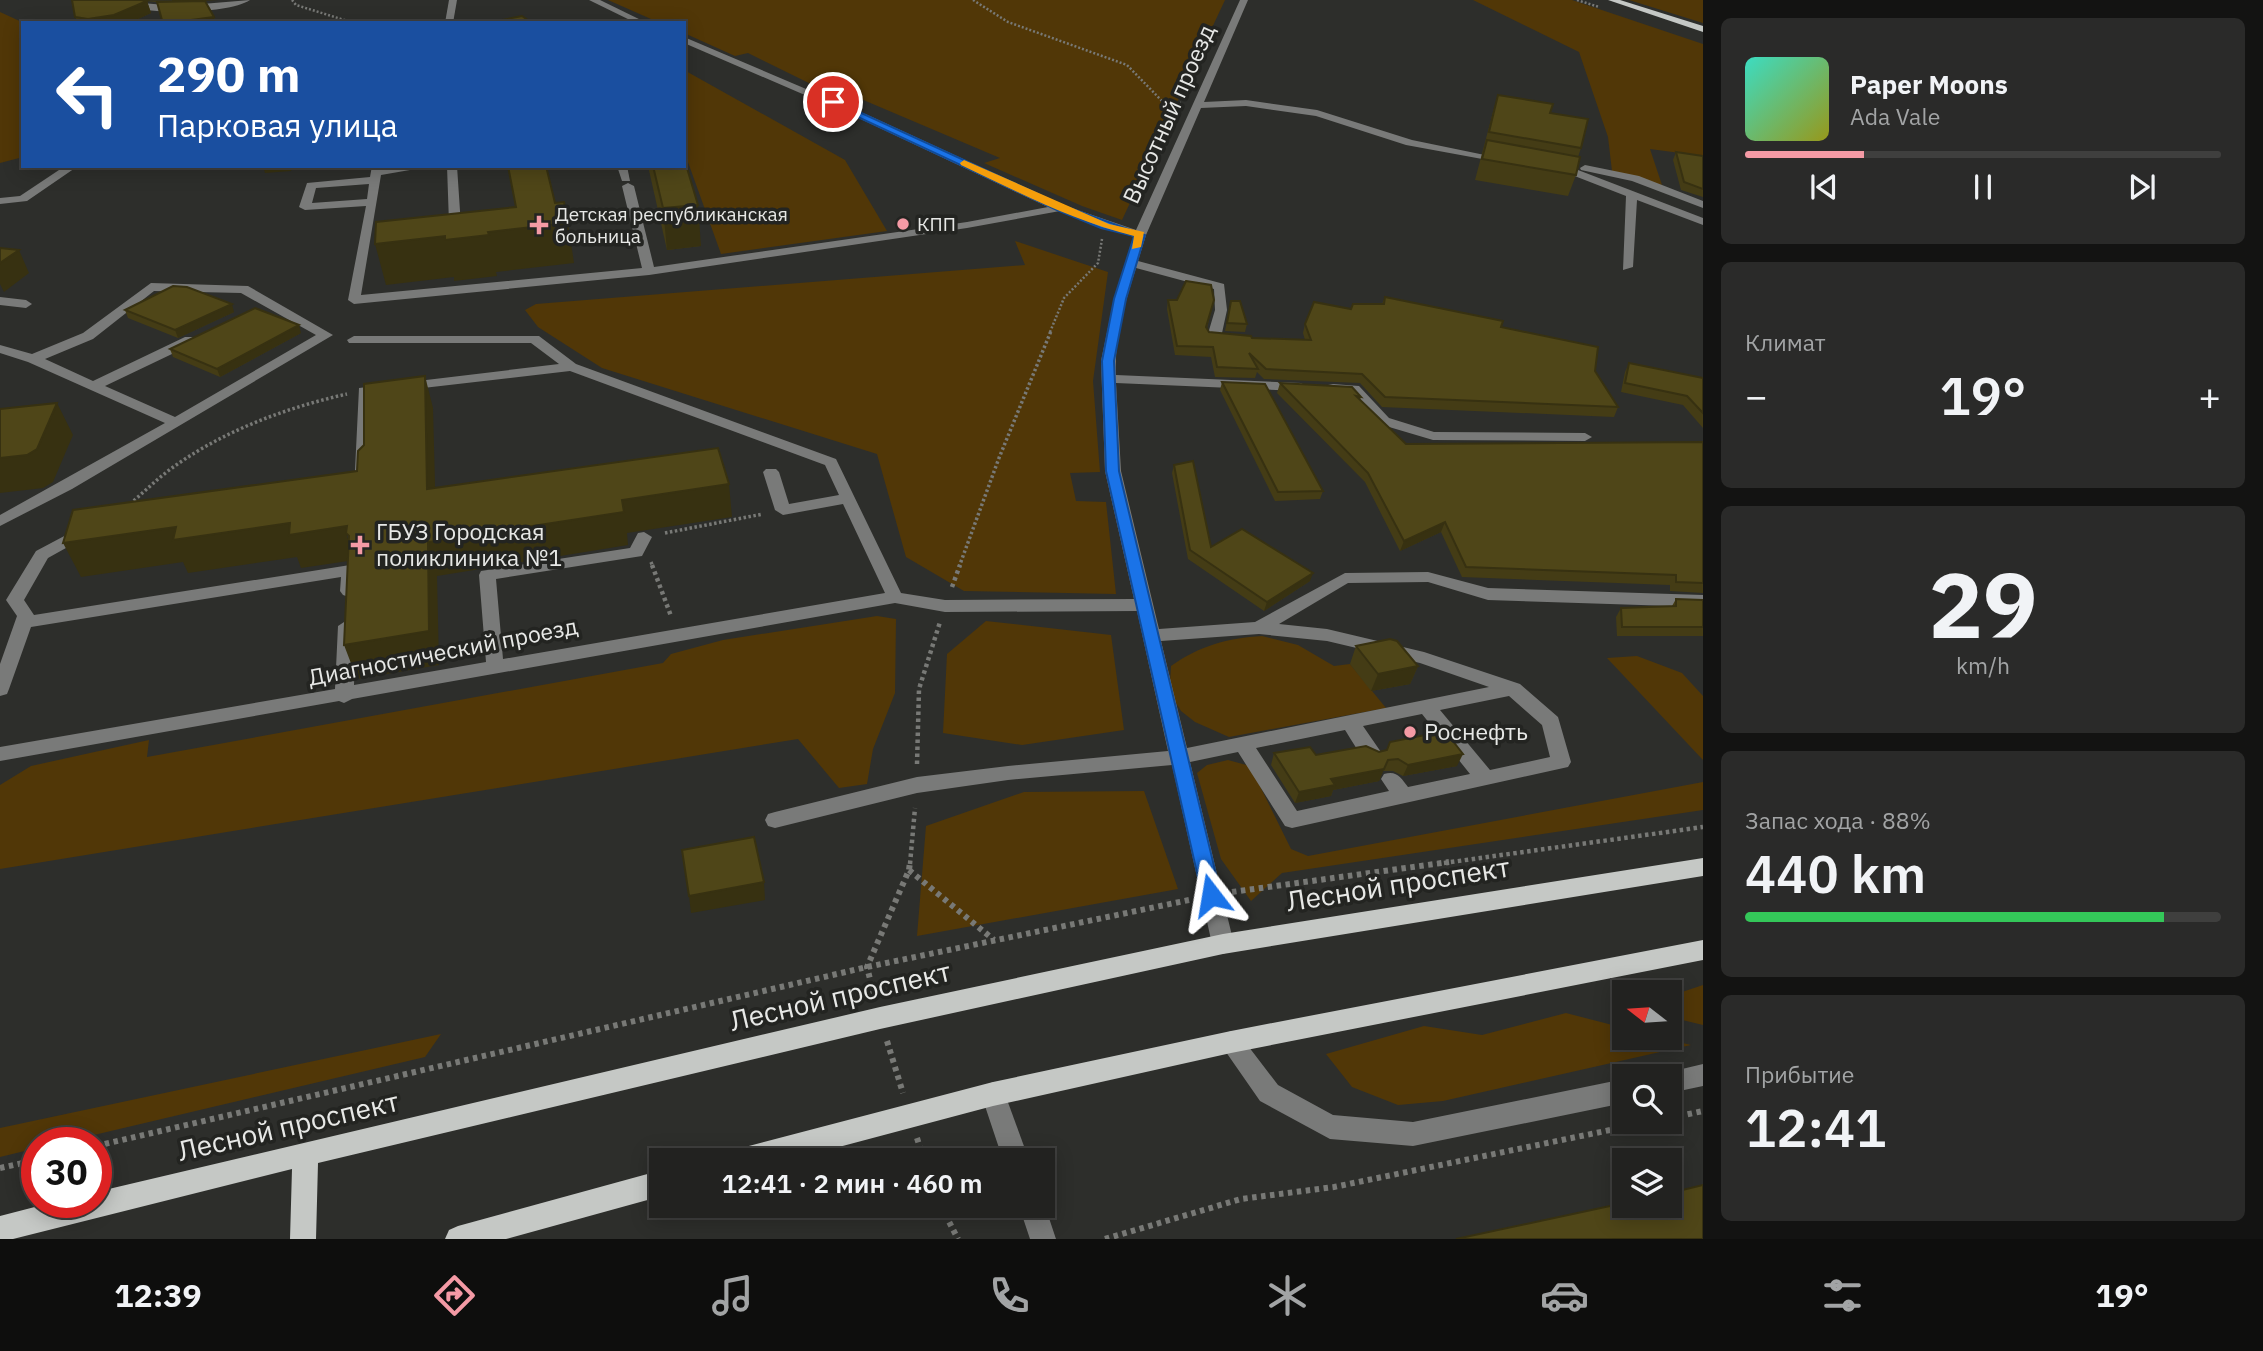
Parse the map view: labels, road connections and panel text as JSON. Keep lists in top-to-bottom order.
{
  "streets": {
    "main road": ["Лесной проспект"],
    "street": ["Высотный проезд", "Диагностический проезд"]
  },
  "crossings": [
    ["Высотный проезд", "Диагностический проезд"],
    ["Высотный проезд", "Лесной проспект"]
  ],
  "places": {
    "other": ["КПП", "Роснефть"],
    "health": ["Детская республиканская больница", "ГБУЗ Городская поликлиника №1"]
  },
  "north": "left",
  "page": {
    "turn": ["290 m", "Парковая улица"],
    "song": ["Paper Moons", "Ada Vale"],
    "tile": [
      "Климат",
      ["29", "km/h"],
      ["Запас хода · 88%", "440 km"],
      ["Прибытие", "12:41"]
    ],
    "heat": ["−", "19°", "+"],
    "limit": "30",
    "trip": "12:41 · 2 мин · 460 m",
    "tabs": ["12:39", "19°"]
  }
}
